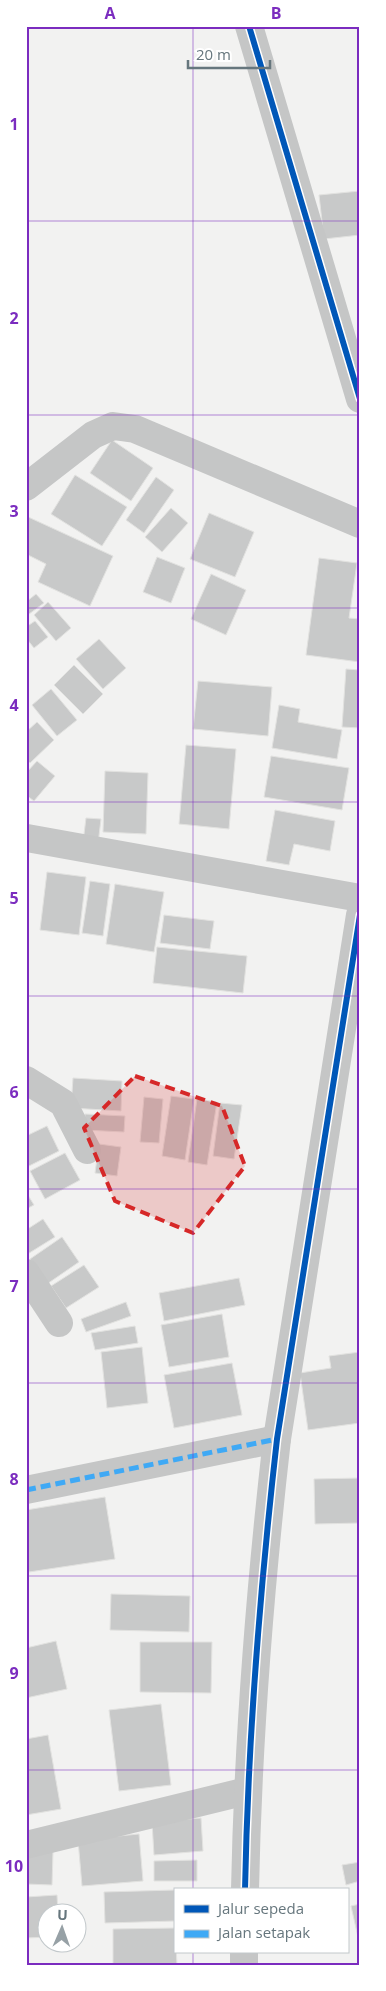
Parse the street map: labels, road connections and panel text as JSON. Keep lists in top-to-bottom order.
{
  "legend": ["Jalur sepeda", "Jalan setapak"],
  "scale_bar": "20 m",
  "north": "top",
  "grid": {
    "columns": ["A", "B"],
    "rows": [
      "1",
      "2",
      "3",
      "4",
      "5",
      "6",
      "7",
      "8",
      "9",
      "10"
    ]
  }
}
